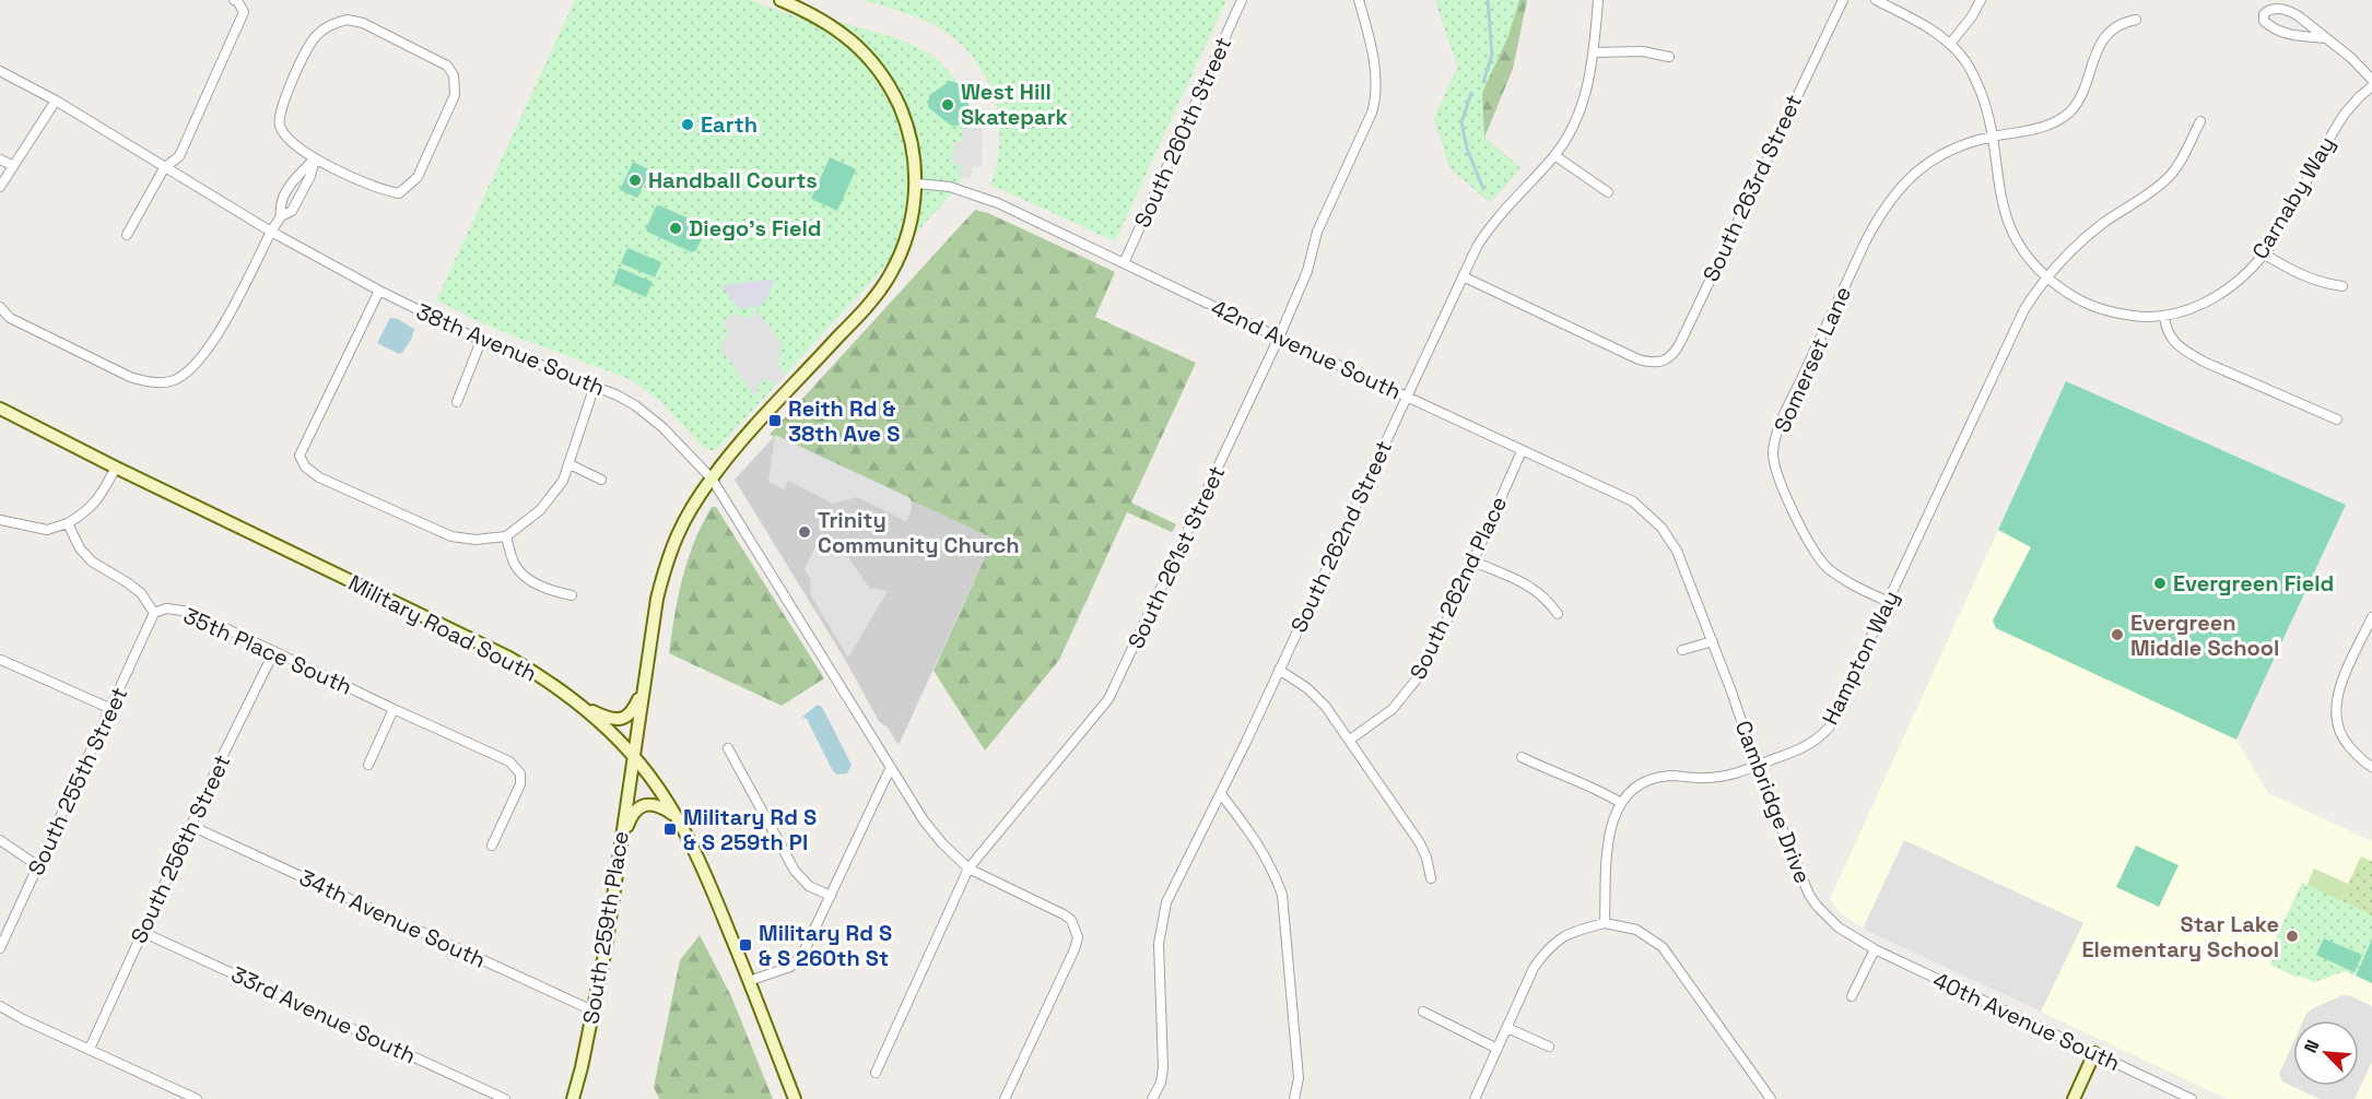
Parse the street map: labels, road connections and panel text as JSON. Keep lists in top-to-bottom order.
{
  "streets": {
    "main road": ["Military Road South", "South 259th Place"],
    "street": [
      "South 260th Street",
      "South 263rd Street",
      "Carnaby Way",
      "38th Avenue South",
      "42nd Avenue South",
      "Somerset Lane",
      "South 262nd Street",
      "South 261st Street",
      "South 262nd Place",
      "35th Place South",
      "Hampton Way",
      "South 255th Street",
      "Cambridge Drive",
      "South 256th Street",
      "34th Avenue South",
      "33rd Avenue South",
      "40th Avenue South"
    ]
  },
  "crossings": [
    ["South 260th Street", "42nd Avenue South"],
    ["South 263rd Street", "South 262nd Street"],
    ["Carnaby Way", "Somerset Lane"],
    ["Carnaby Way", "Hampton Way"],
    ["38th Avenue South", "South 261st Street"],
    ["38th Avenue South", "South 259th Place"],
    ["42nd Avenue South", "South 262nd Street"],
    ["42nd Avenue South", "South 261st Street"],
    ["42nd Avenue South", "South 262nd Place"],
    ["42nd Avenue South", "Cambridge Drive"],
    ["42nd Avenue South", "South 259th Place"],
    ["Somerset Lane", "Hampton Way"],
    ["Military Road South", "South 259th Place"],
    ["35th Place South", "South 255th Street"],
    ["35th Place South", "South 256th Street"],
    ["Hampton Way", "Cambridge Drive"],
    ["Cambridge Drive", "40th Avenue South"],
    ["South 256th Street", "34th Avenue South"],
    ["South 256th Street", "33rd Avenue South"],
    ["34th Avenue South", "South 259th Place"]
  ],
  "places": {
    "other": [
      "West Hill Skatepark",
      "Earth",
      "Handball Courts",
      "Diego's Field",
      "Trinity Community Church",
      "Evergreen Field",
      "Evergreen Middle School",
      "Star Lake Elementary School"
    ],
    "transit": ["Reith Rd & 38th Ave S", "Military Rd S & S 259th Pl", "Military Rd S & S 260th St"]
  },
  "north": "top left"
}
